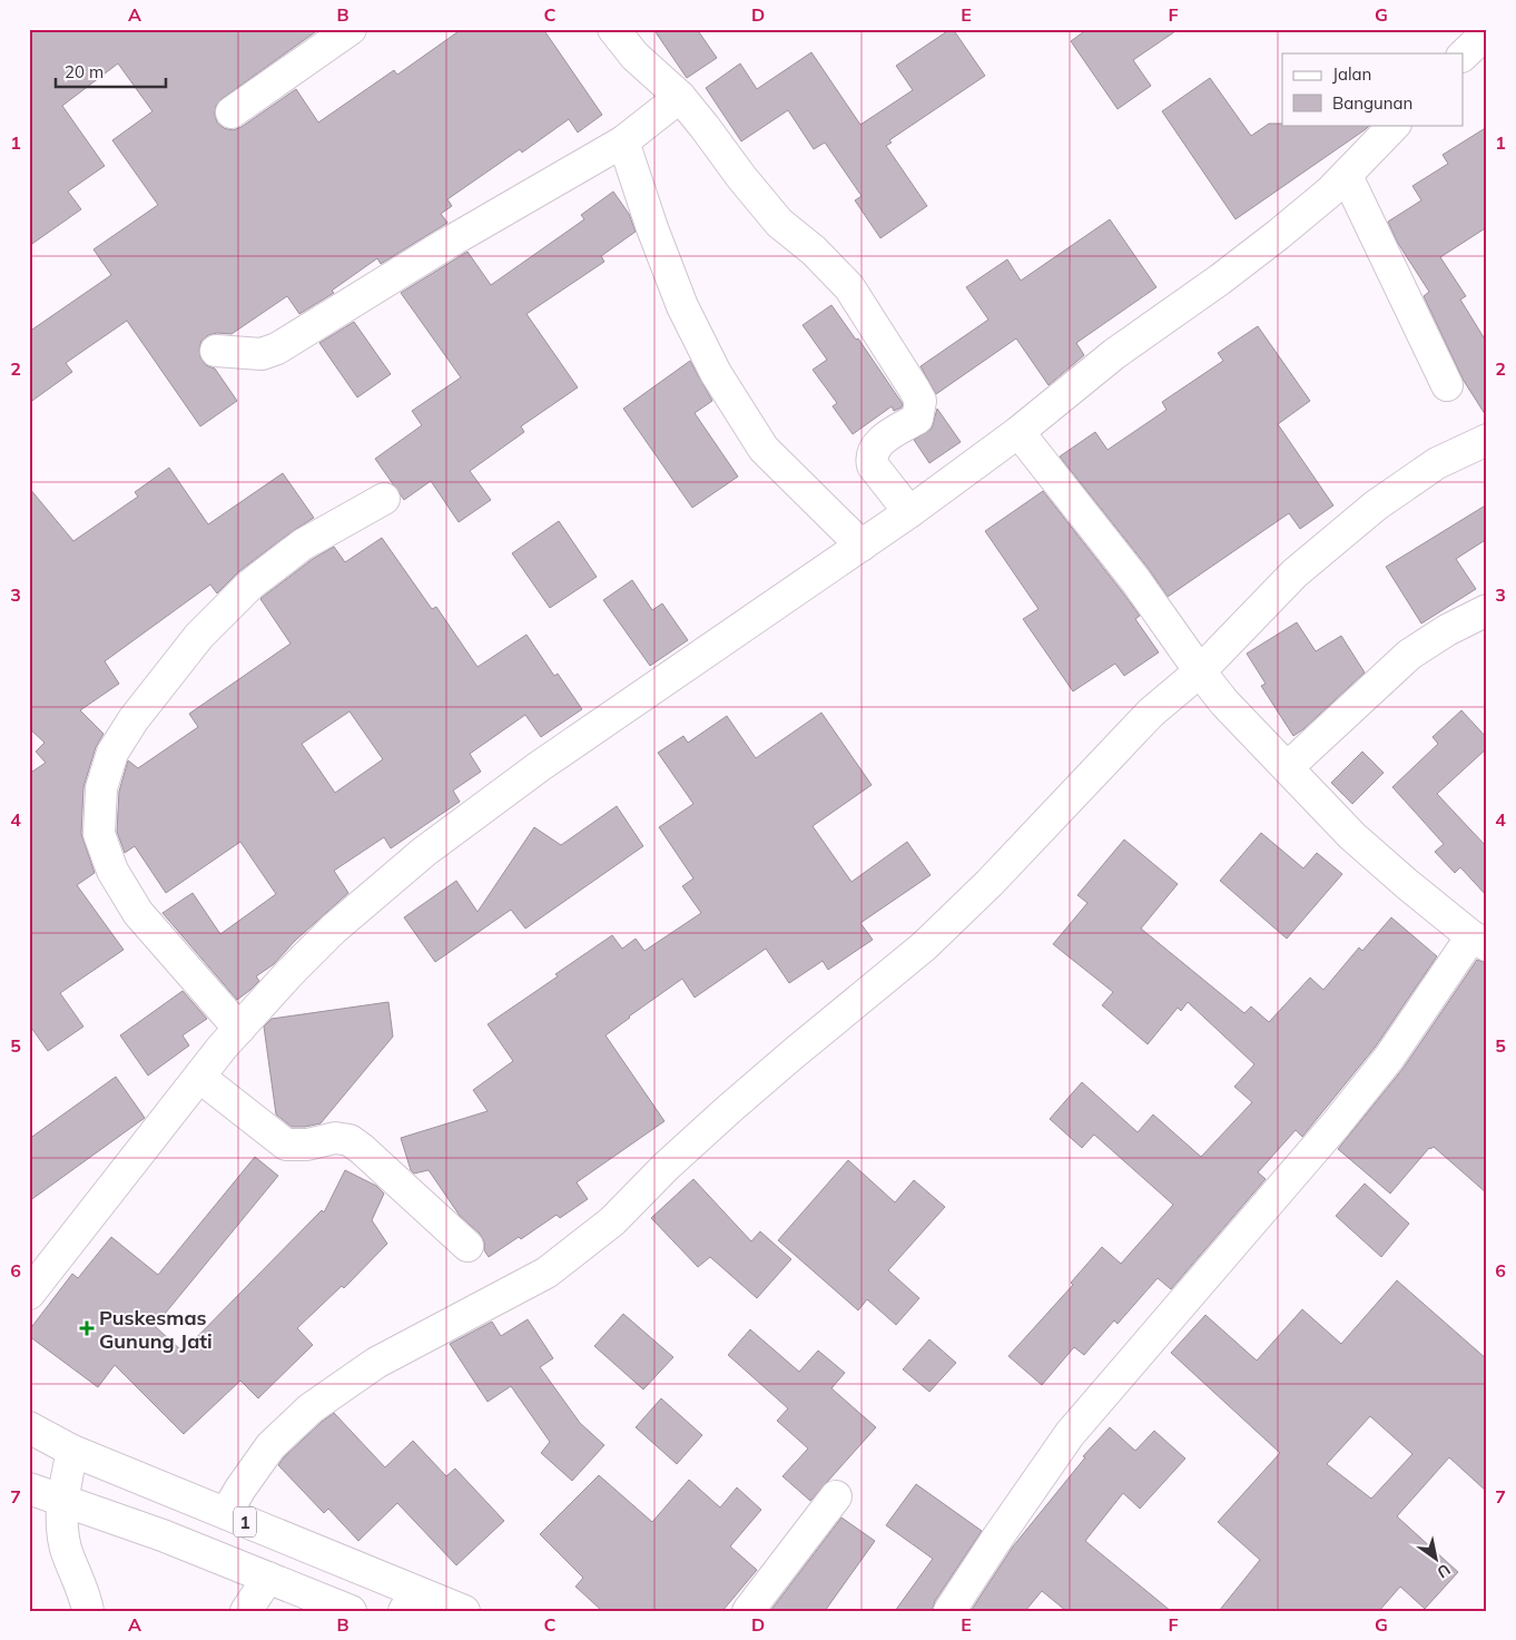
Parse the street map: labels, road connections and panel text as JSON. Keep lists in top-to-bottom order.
{
  "streets": {
    "main road": ["1"]
  },
  "places": {
    "health": ["Puskesmas Gunung Jati"]
  },
  "legend": ["Jalan", "Bangunan"],
  "scale_bar": "20 m",
  "north": "bottom right",
  "grid": {
    "columns": [
      "A",
      "B",
      "C",
      "D",
      "E",
      "F",
      "G"
    ],
    "rows": [
      "1",
      "2",
      "3",
      "4",
      "5",
      "6",
      "7"
    ]
  }
}
